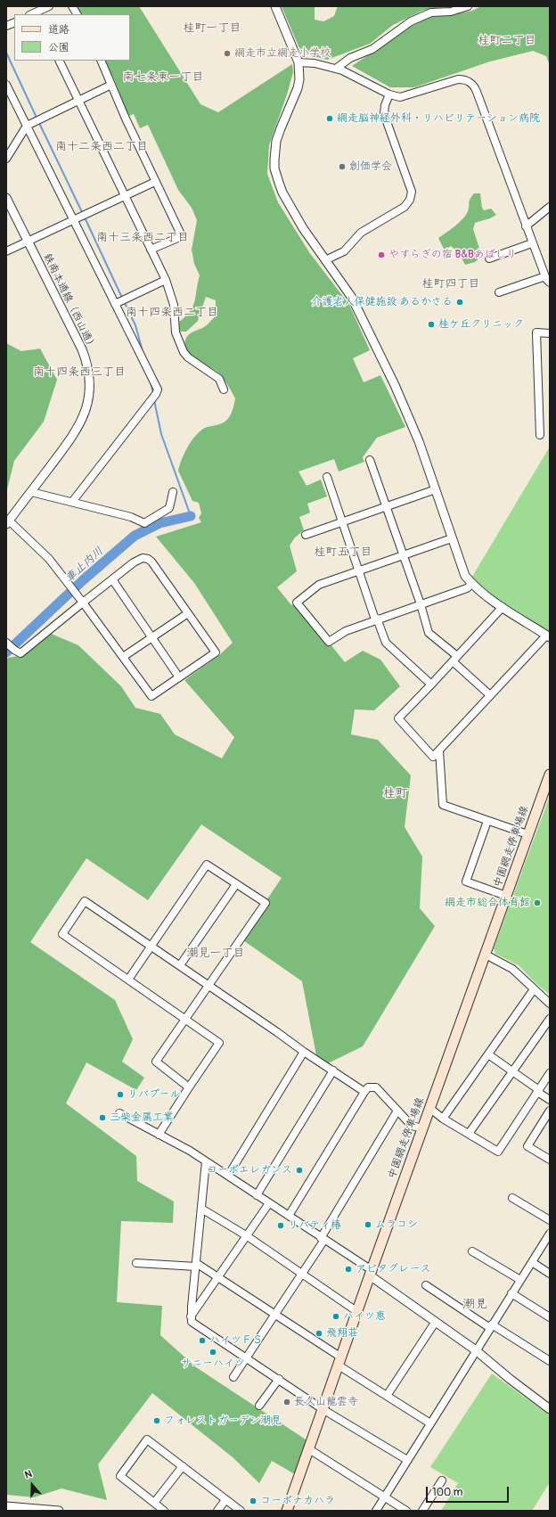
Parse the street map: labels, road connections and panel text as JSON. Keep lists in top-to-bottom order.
{
  "streets": {
    "main road": ["中園網走停車場線"],
    "street": ["鉄南本通線（西山通）"]
  },
  "districts": [
    "桂町一丁目",
    "桂町二丁目",
    "南七条東一丁目",
    "南十二条西二丁目",
    "南十三条西二丁目",
    "桂町四丁目",
    "南十四条西二丁目",
    "南十四条西三丁目",
    "桂町五丁目",
    "桂町",
    "潮見一丁目",
    "潮見"
  ],
  "water": ["車止内川"],
  "places": [
    "網走市立網走小学校",
    "網走脳神経外科・リハビリテーション病院",
    "創価学会",
    "やすらぎの宿 B&Bあばしり",
    "介護老人保健施設 あるかさる",
    "桂ケ丘クリニック",
    "網走市総合体育館",
    "リバプール",
    "三柴金属工業",
    "コーポエレガンス",
    "ムラコシ",
    "リバティ椿",
    "アビタグレース",
    "ハイツ恵",
    "飛翔荘",
    "ハイツＦＳ",
    "サニーハイツ",
    "長久山龍雲寺",
    "フォレストガーデン潮見",
    "コーポナカハラ"
  ],
  "legend": ["道路", "公園"],
  "scale_bar": "100 m",
  "north": "top"
}
